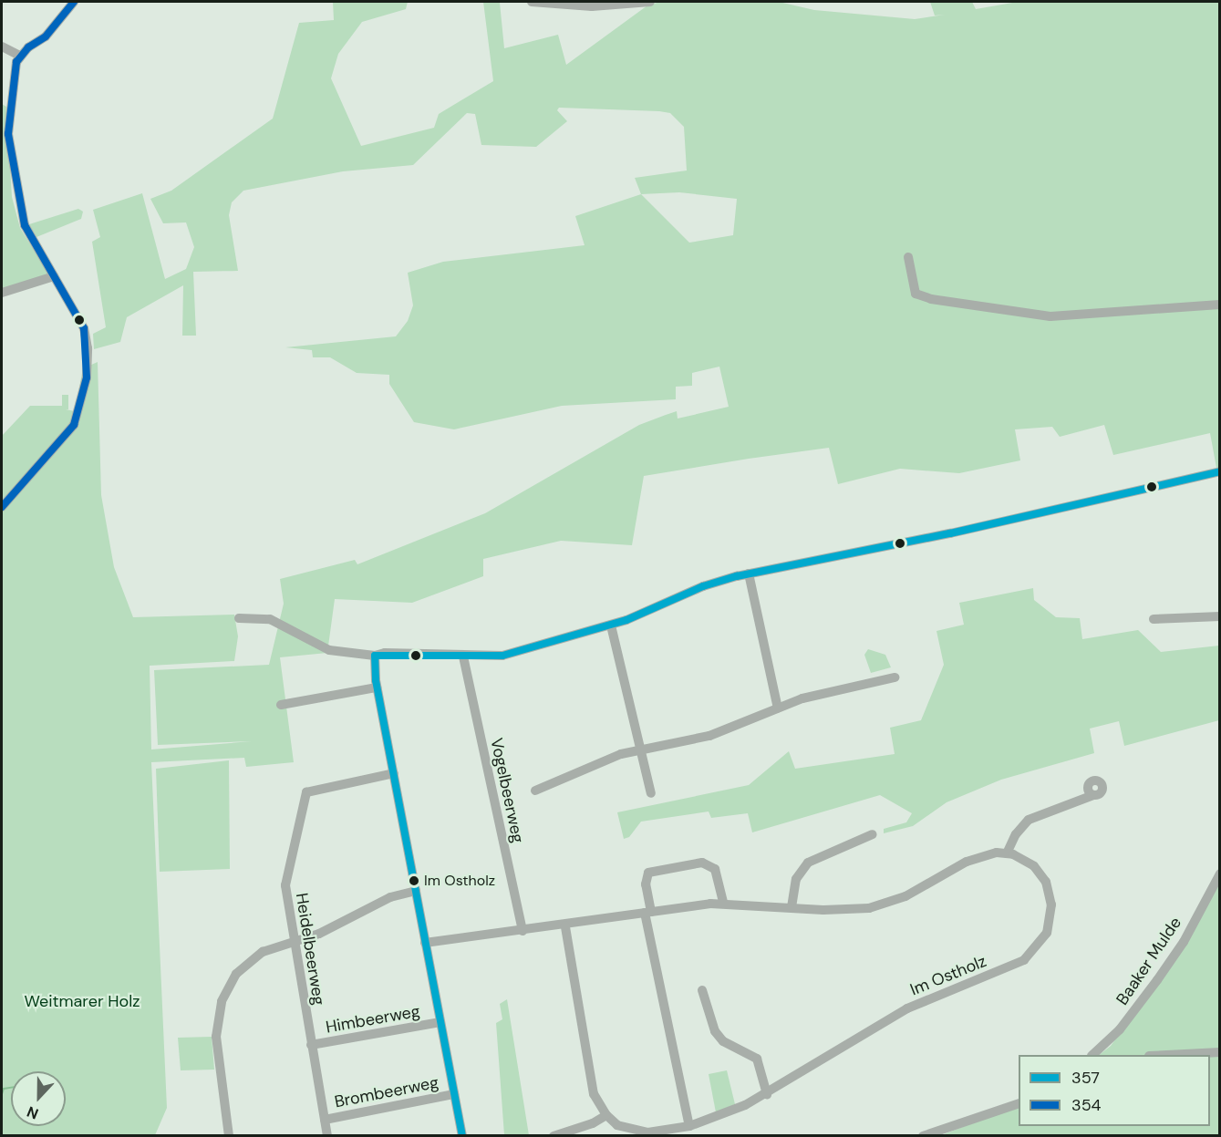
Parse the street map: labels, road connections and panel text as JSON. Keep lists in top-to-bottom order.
{
  "streets": {
    "street": [
      "Vogelbeerweg",
      "Heidelbeerweg",
      "Baaker Mulde",
      "Im Ostholz",
      "Himbeerweg",
      "Brombeerweg"
    ]
  },
  "crossings": [
    ["Heidelbeerweg", "Himbeerweg"],
    ["Heidelbeerweg", "Brombeerweg"]
  ],
  "parks": ["Weitmarer Holz"],
  "places": ["Im Ostholz"],
  "lines": ["transit line 354", "transit line 357"],
  "legend": ["357", "354"],
  "north": "bottom"
}
